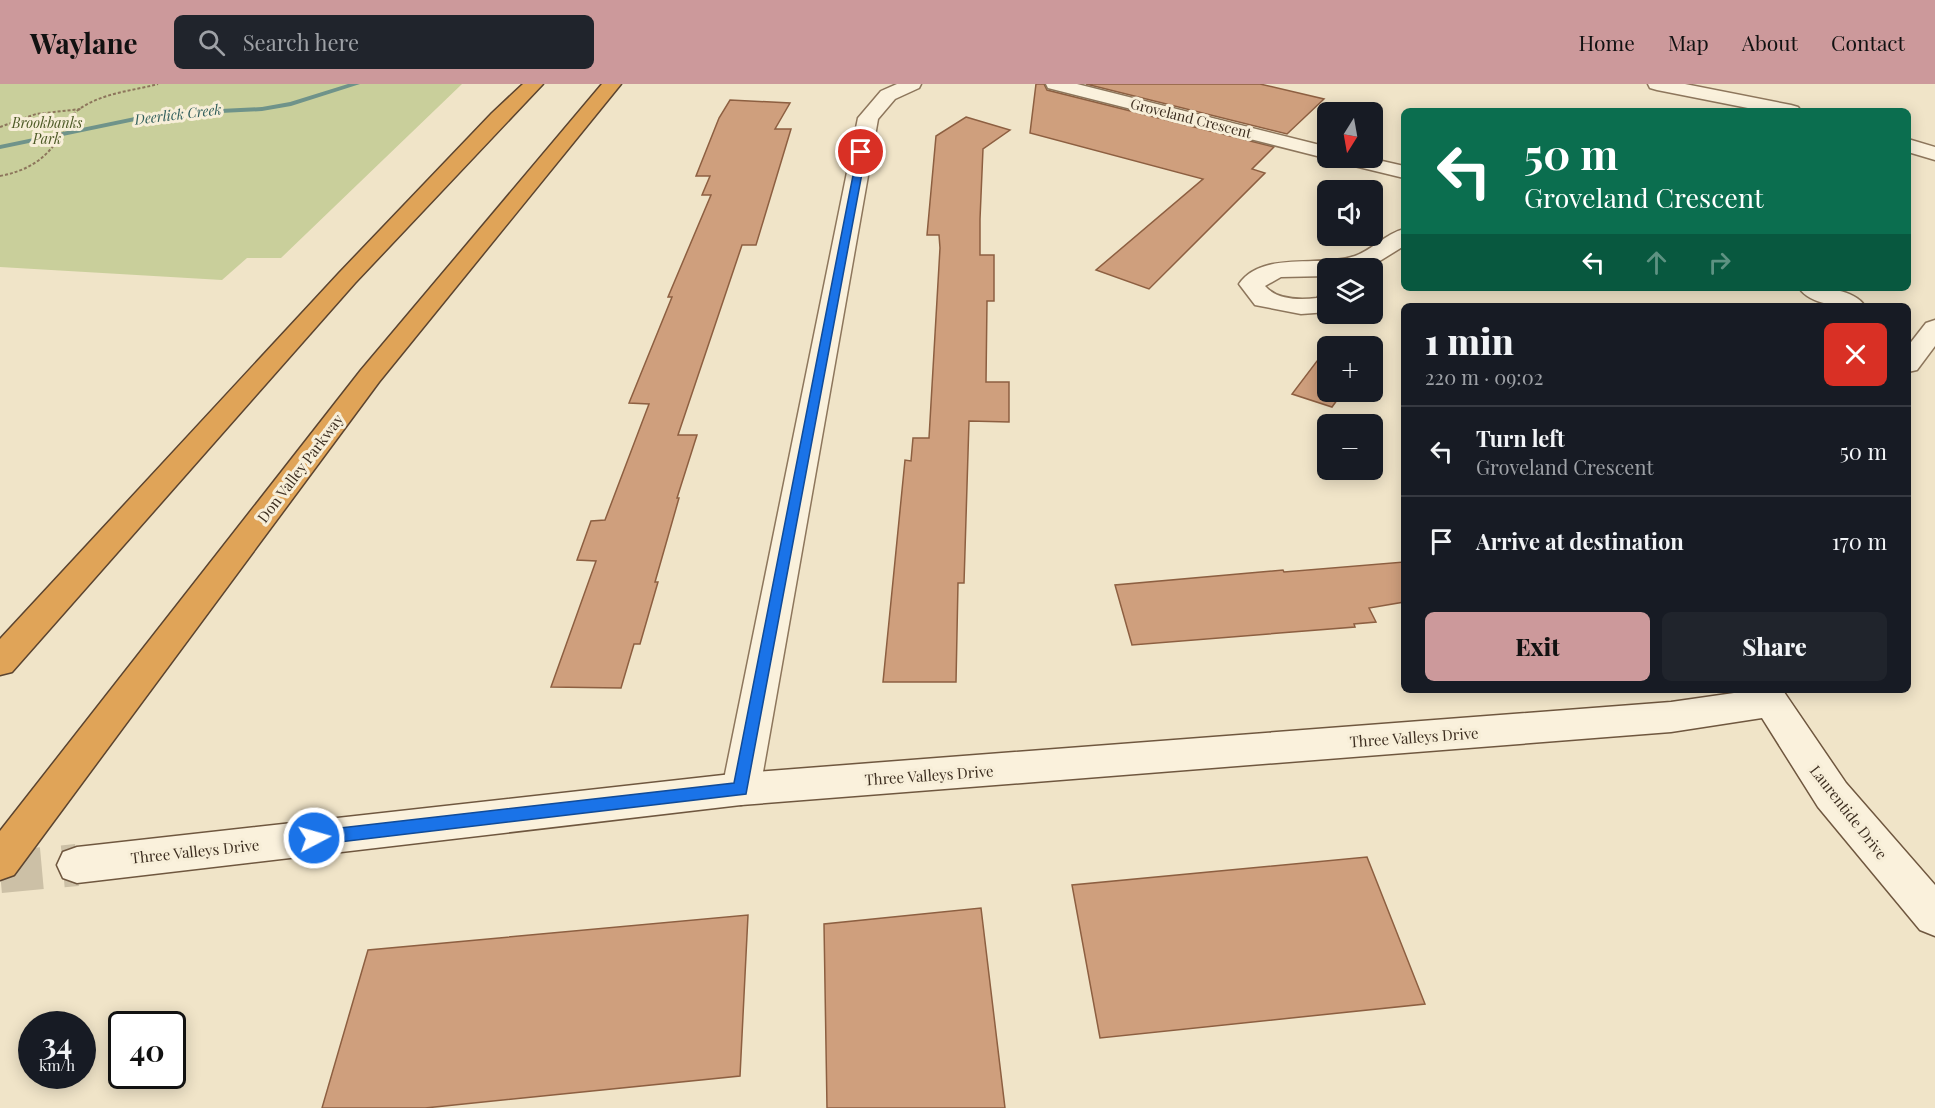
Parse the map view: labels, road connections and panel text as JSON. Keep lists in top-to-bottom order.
{
  "streets": {
    "highway": ["Don Valley Parkway"],
    "street": ["Groveland Crescent", "Three Valleys Drive", "Laurentide Drive"]
  },
  "crossings": [
    ["Three Valleys Drive", "Laurentide Drive"]
  ],
  "water": ["Deerlick Creek"],
  "parks": ["Brookbanks Park"],
  "north": "bottom",
  "page": {
    "header": "Waylane",
    "search": "Search here",
    "nav": [
      "Home",
      "Map",
      "About",
      "Contact"
    ],
    "map_buttons": ["+", "−"],
    "turn": ["50 m", "Groveland Crescent"],
    "heading": ["1 min", "220 m · 09:02"],
    "list": [
      {
        "name": "Turn left",
        "note": "Groveland Crescent",
        "value": "50 m"
      },
      {
        "name": "Arrive at destination",
        "value": "170 m"
      }
    ],
    "buttons": ["Exit", "Share"],
    "speed": "34 km/h",
    "limit": "40"
  }
}
